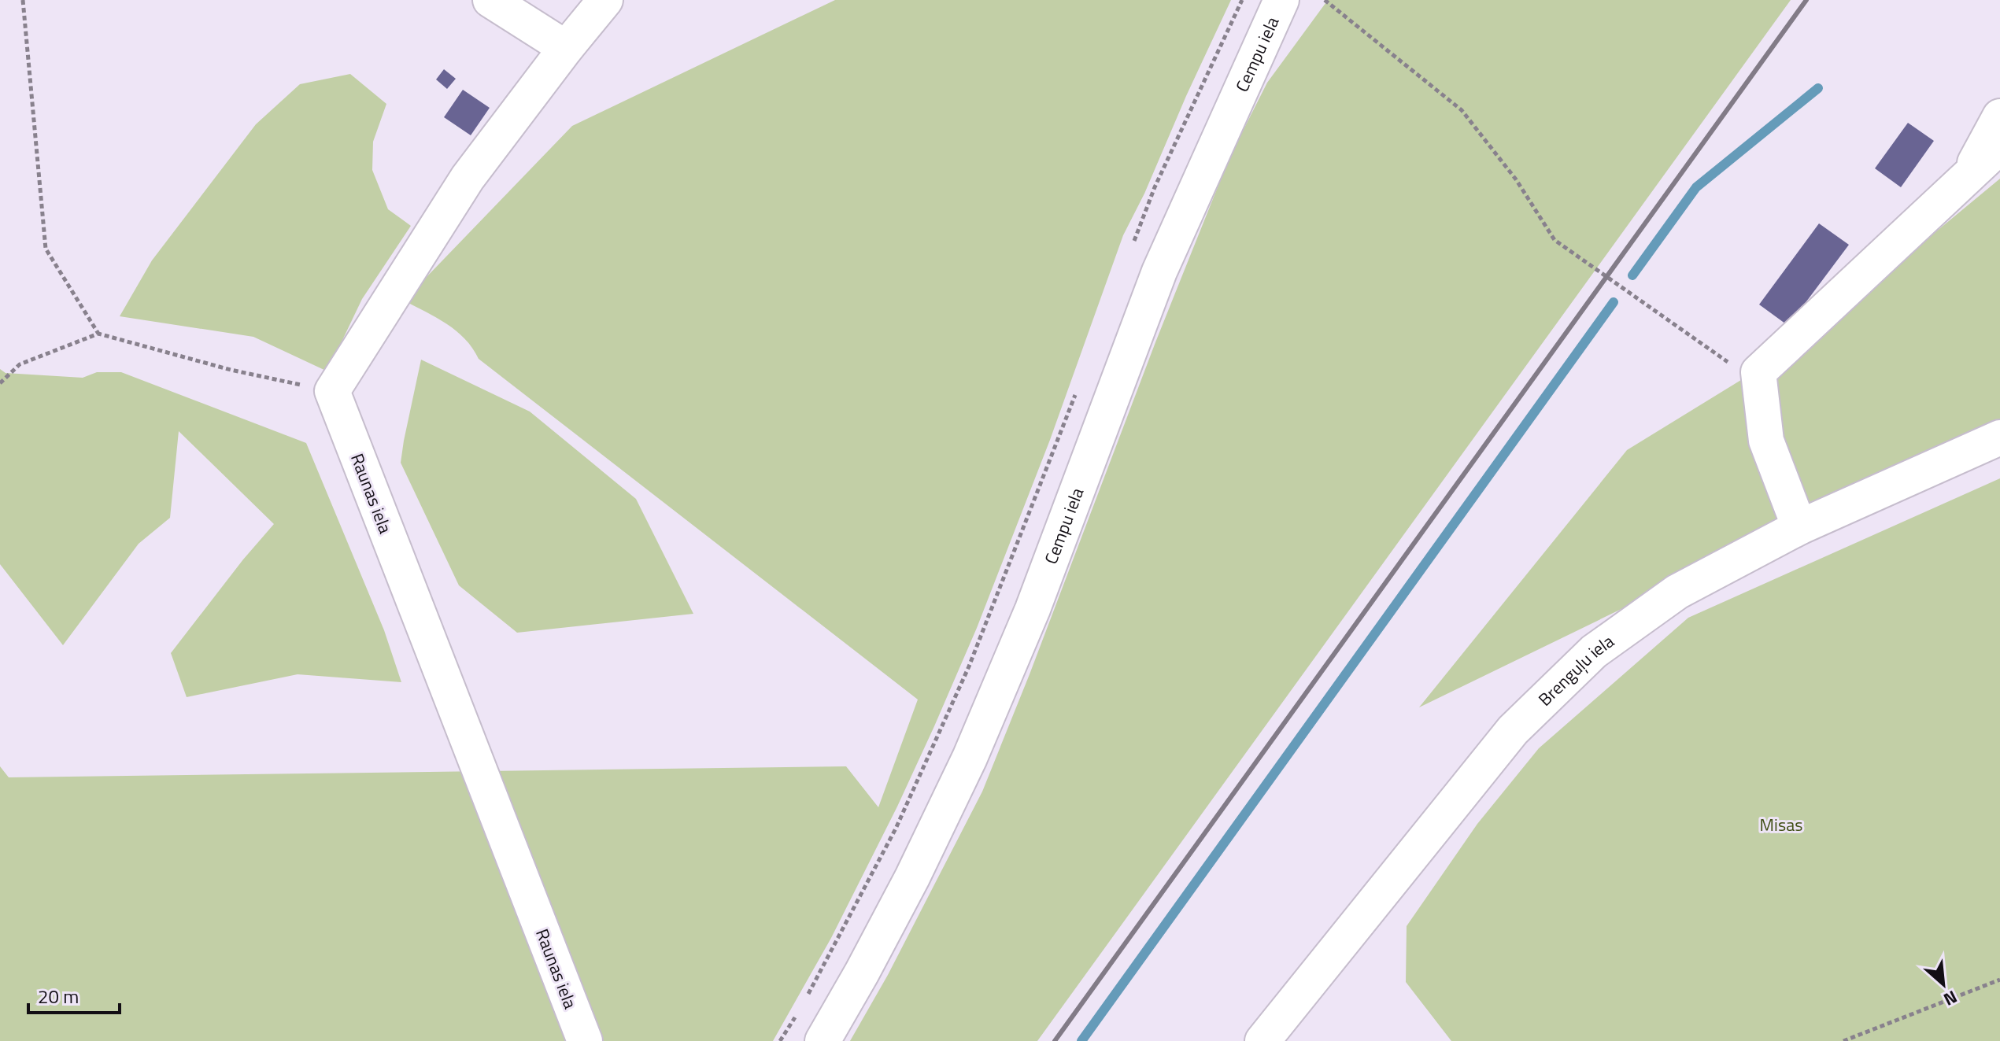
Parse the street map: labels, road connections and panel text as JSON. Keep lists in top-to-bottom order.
{
  "streets": {
    "street": ["Cempu iela", "Raunas iela", "Brenguļu iela"]
  },
  "parks": ["Misas"],
  "scale_bar": "20 m",
  "north": "bottom right"
}
